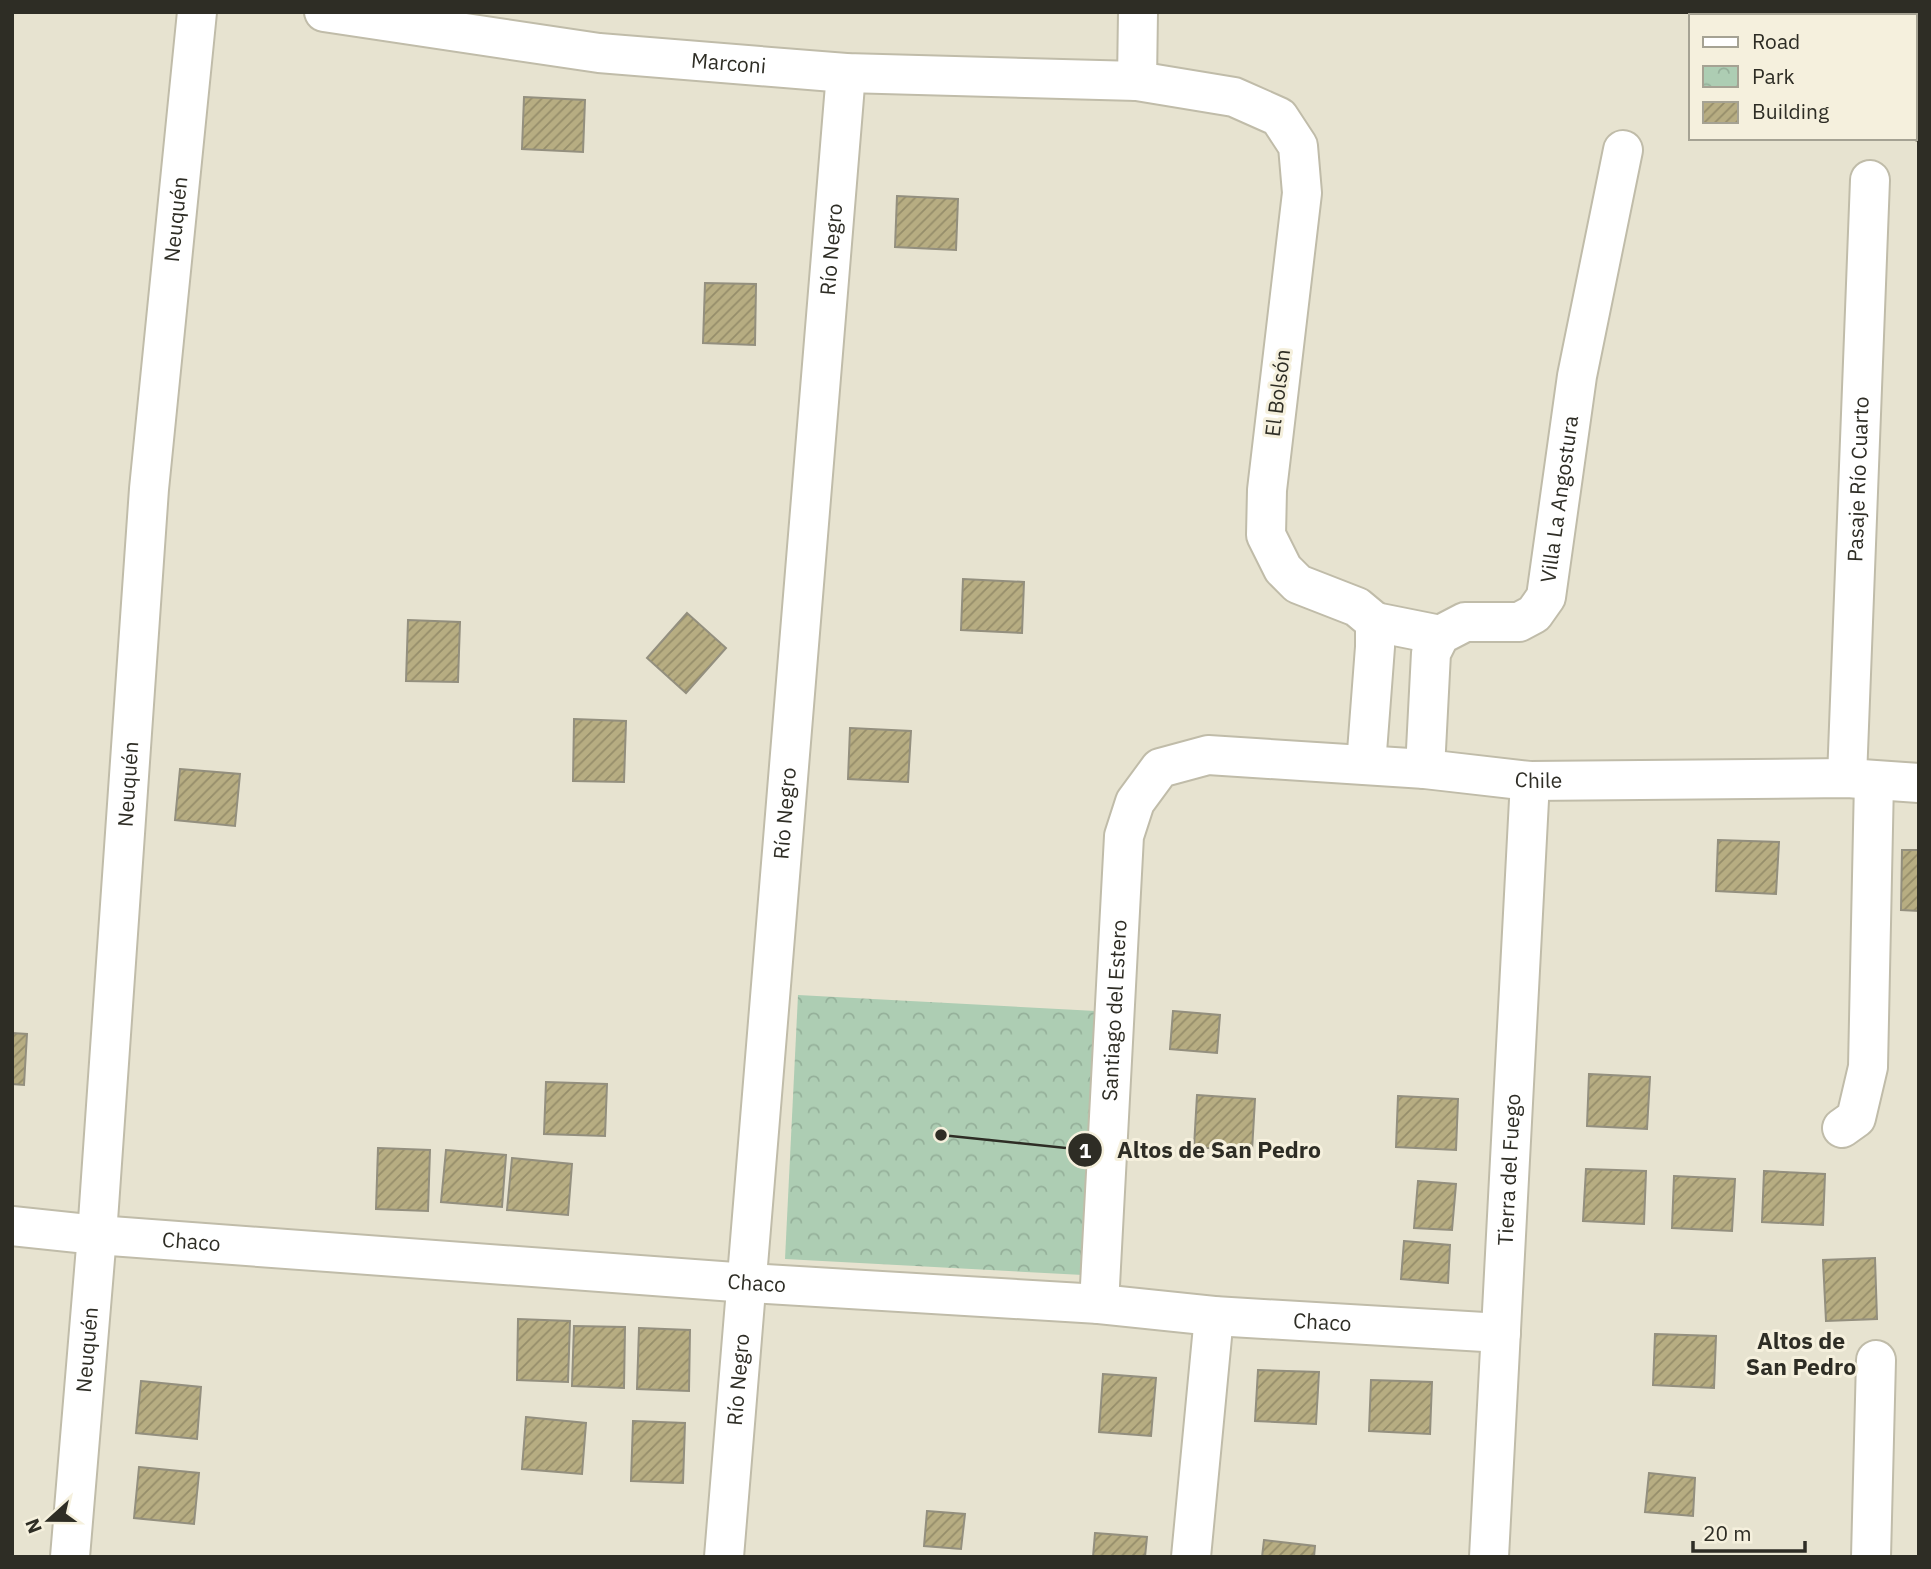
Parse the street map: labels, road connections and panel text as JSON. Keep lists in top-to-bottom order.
{
  "streets": {
    "street": [
      "Marconi",
      "Neuquén",
      "Río Negro",
      "El Bolsón",
      "Pasaje Río Cuarto",
      "Villa La Angostura",
      "Chile",
      "Santiago del Estero",
      "Tierra del Fuego",
      "Chaco"
    ]
  },
  "crossings": [
    ["Marconi", "Río Negro"],
    ["Marconi", "El Bolsón"],
    ["Neuquén", "Chaco"],
    ["Río Negro", "Chaco"],
    ["Pasaje Río Cuarto", "Chile"],
    ["Chile", "Santiago del Estero"],
    ["Chile", "Tierra del Fuego"],
    ["Santiago del Estero", "Chaco"],
    ["Tierra del Fuego", "Chaco"]
  ],
  "districts": ["Altos de San Pedro"],
  "places": ["Altos de San Pedro"],
  "legend": ["Road", "Park", "Building"],
  "scale_bar": "20 m",
  "north": "left"
}
